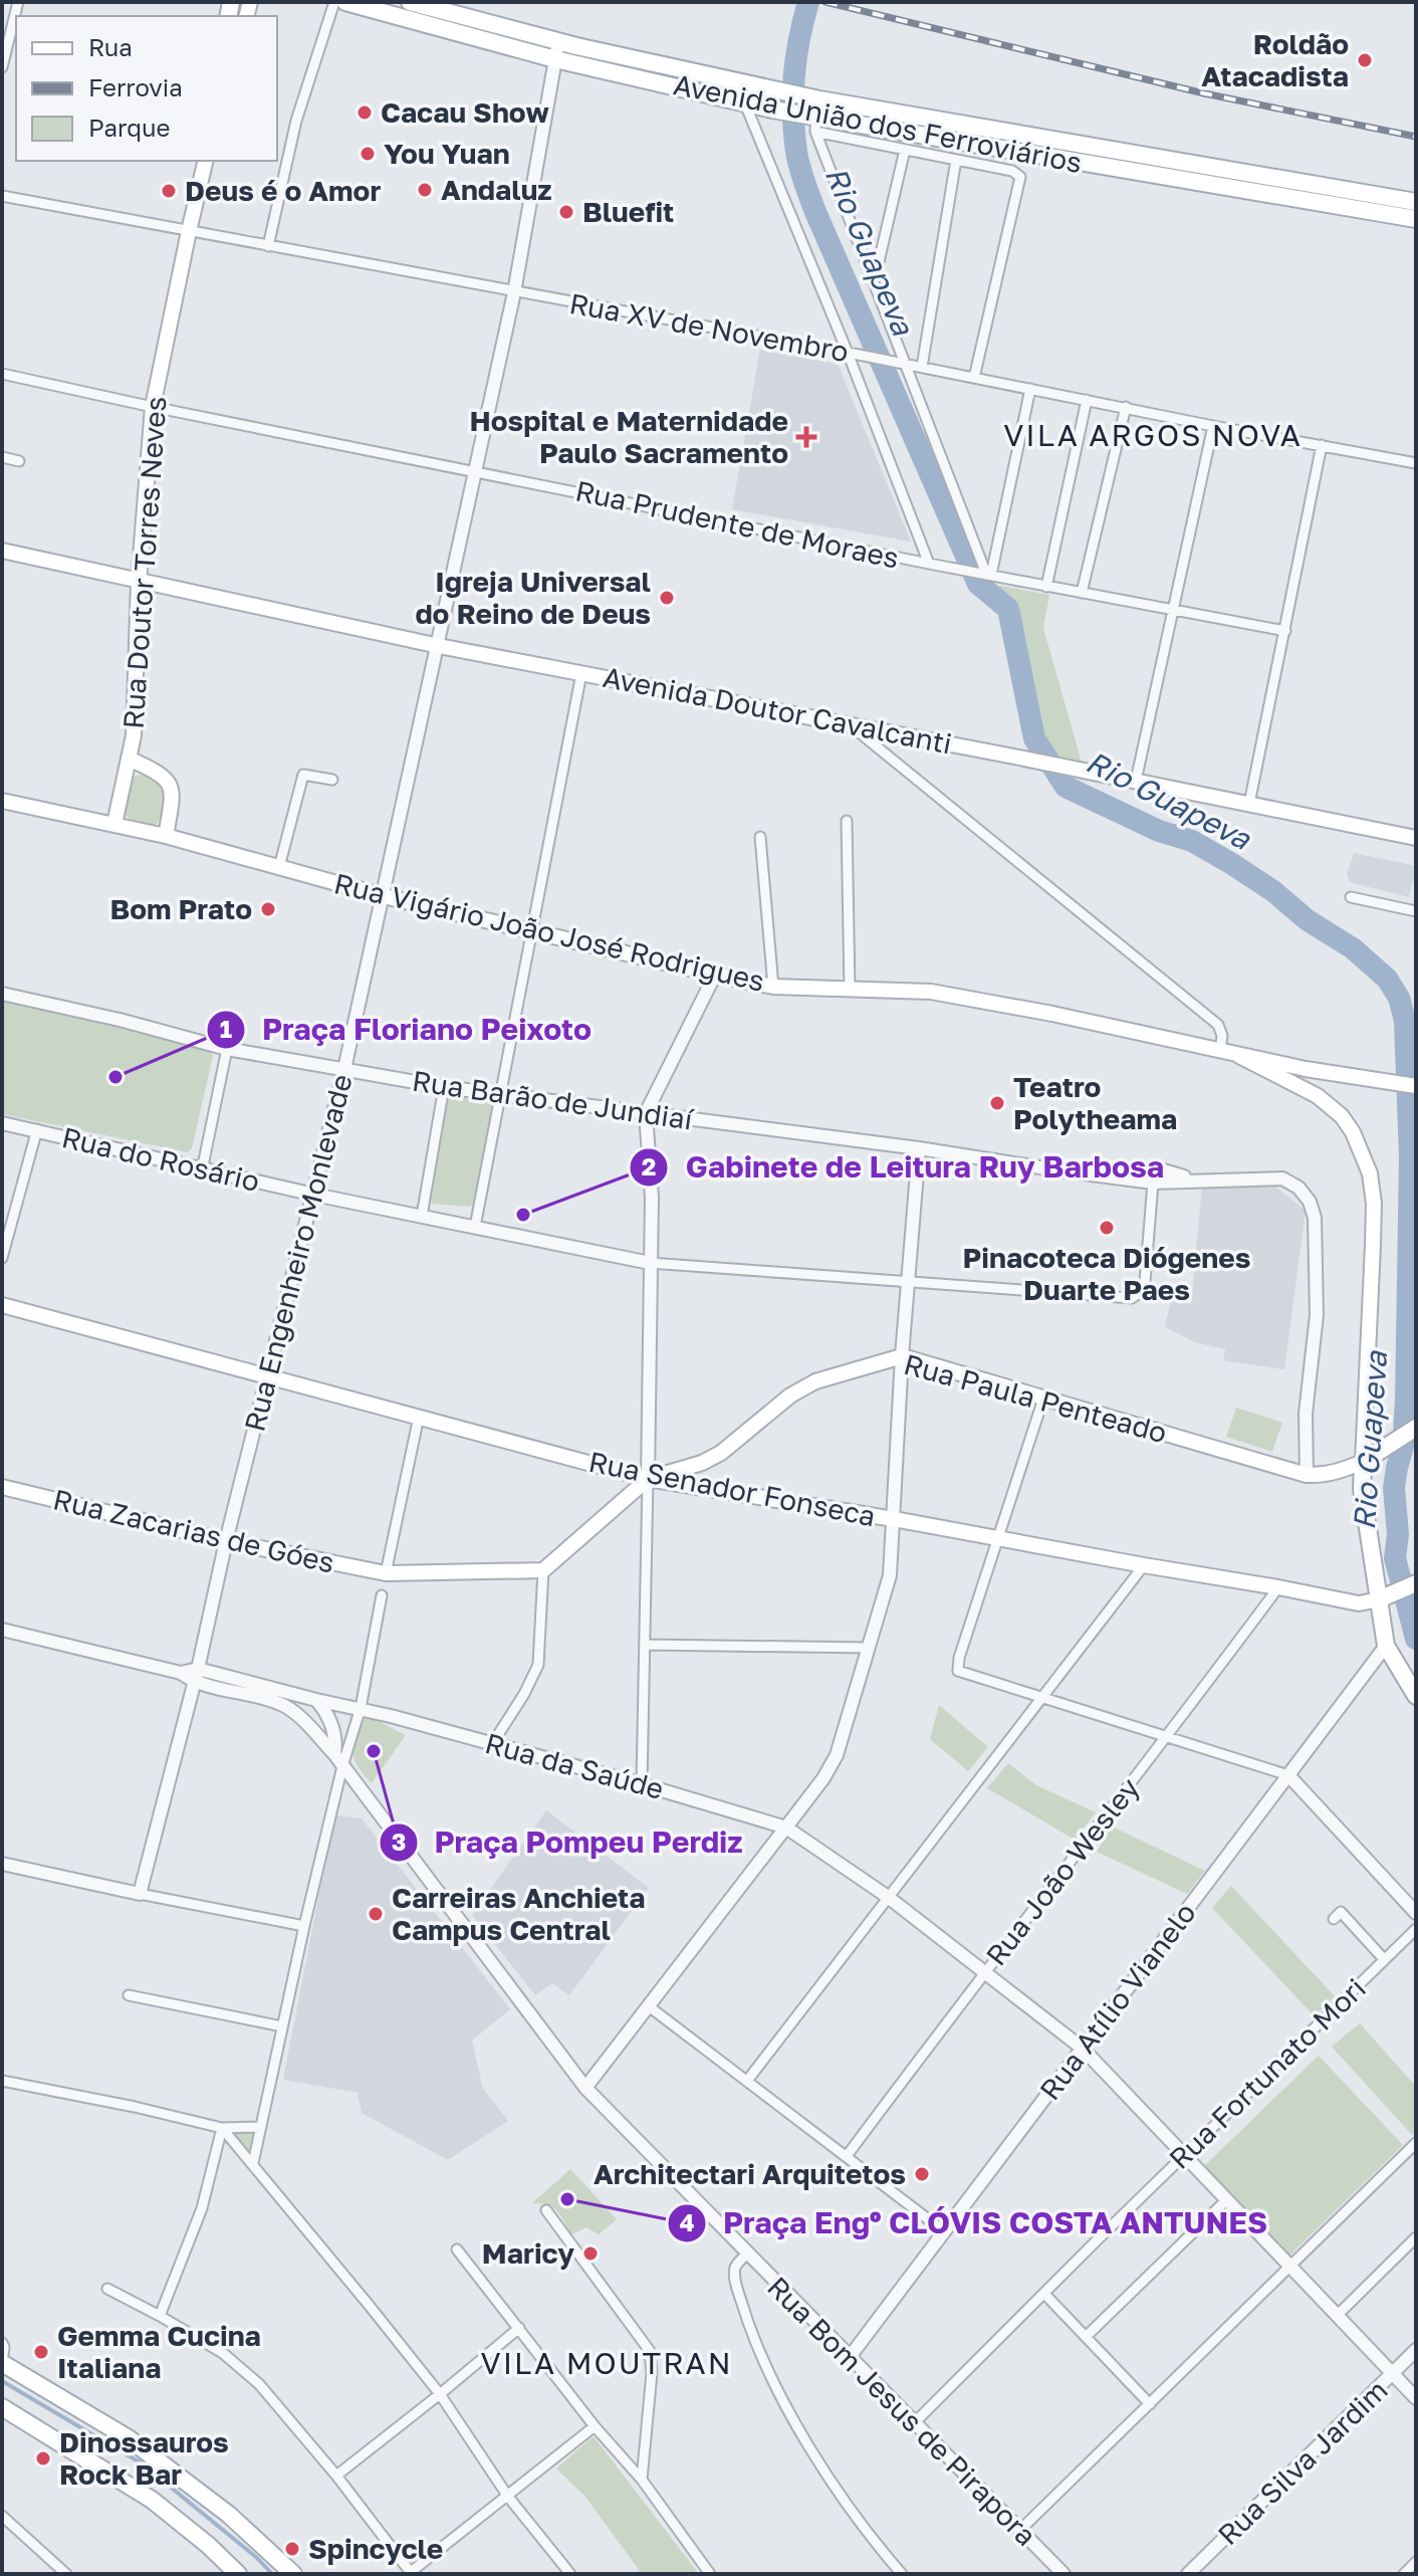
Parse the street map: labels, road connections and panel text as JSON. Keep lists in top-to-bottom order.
{
  "streets": {
    "main road": [
      "Avenida União dos Ferroviários",
      "Rua Doutor Torres Neves",
      "Avenida Doutor Cavalcanti",
      "Rua Vigário João José Rodrigues",
      "Rua Paula Penteado",
      "Rua Senador Fonseca",
      "Rua Zacarias de Góes"
    ],
    "street": [
      "Rua XV de Novembro",
      "Rua Prudente de Moraes",
      "Rua Barão de Jundiaí",
      "Rua do Rosário",
      "Rua Engenheiro Monlevade",
      "Rua da Saúde",
      "Rua João Wesley",
      "Rua Atílio Vianelo",
      "Rua Fortunato Mori",
      "Rua Bom Jesus de Pirapora",
      "Rua Silva Jardim"
    ]
  },
  "crossings": [
    ["Avenida União dos Ferroviários", "Rua Engenheiro Monlevade"],
    ["Rua XV de Novembro", "Rua Doutor Torres Neves"],
    ["Rua XV de Novembro", "Rua Engenheiro Monlevade"],
    ["Rua Prudente de Moraes", "Rua Doutor Torres Neves"],
    ["Rua Prudente de Moraes", "Rua Engenheiro Monlevade"],
    ["Rua Doutor Torres Neves", "Avenida Doutor Cavalcanti"],
    ["Rua Doutor Torres Neves", "Rua Vigário João José Rodrigues"],
    ["Avenida Doutor Cavalcanti", "Rua Engenheiro Monlevade"],
    ["Rua Vigário João José Rodrigues", "Rua Engenheiro Monlevade"],
    ["Rua Barão de Jundiaí", "Rua Engenheiro Monlevade"],
    ["Rua Barão de Jundiaí", "Rua Paula Penteado"],
    ["Rua do Rosário", "Rua Engenheiro Monlevade"],
    ["Rua Engenheiro Monlevade", "Rua Senador Fonseca"],
    ["Rua Engenheiro Monlevade", "Rua Zacarias de Góes"],
    ["Rua Engenheiro Monlevade", "Rua da Saúde"],
    ["Rua Paula Penteado", "Rua Senador Fonseca"],
    ["Rua Senador Fonseca", "Rua João Wesley"],
    ["Rua da Saúde", "Rua João Wesley"],
    ["Rua da Saúde", "Rua Atílio Vianelo"],
    ["Rua da Saúde", "Rua Fortunato Mori"],
    ["Rua da Saúde", "Rua Silva Jardim"],
    ["Rua Atílio Vianelo", "Rua Bom Jesus de Pirapora"],
    ["Rua Fortunato Mori", "Rua Bom Jesus de Pirapora"]
  ],
  "districts": ["VILA ARGOS NOVA", "VILA MOUTRAN"],
  "water": ["Rio Guapeva"],
  "places": {
    "other": [
      "Roldão Atacadista",
      "Cacau Show",
      "You Yuan",
      "Andaluz",
      "Deus é o Amor",
      "Bluefit",
      "Igreja Universal do Reino de Deus",
      "Bom Prato",
      "Praça Floriano Peixoto",
      "Teatro Polytheama",
      "Gabinete de Leitura Ruy Barbosa",
      "Pinacoteca Diógenes Duarte Paes",
      "Praça Pompeu Perdiz",
      "Carreiras Anchieta Campus Central",
      "Architectari Arquitetos",
      "Praça Engº CLÓVIS COSTA ANTUNES",
      "Maricy",
      "Gemma Cucina Italiana",
      "Dinossauros Rock Bar",
      "Spincycle"
    ],
    "health": ["Hospital e Maternidade Paulo Sacramento"]
  },
  "legend": ["Rua", "Ferrovia", "Parque"]
}
